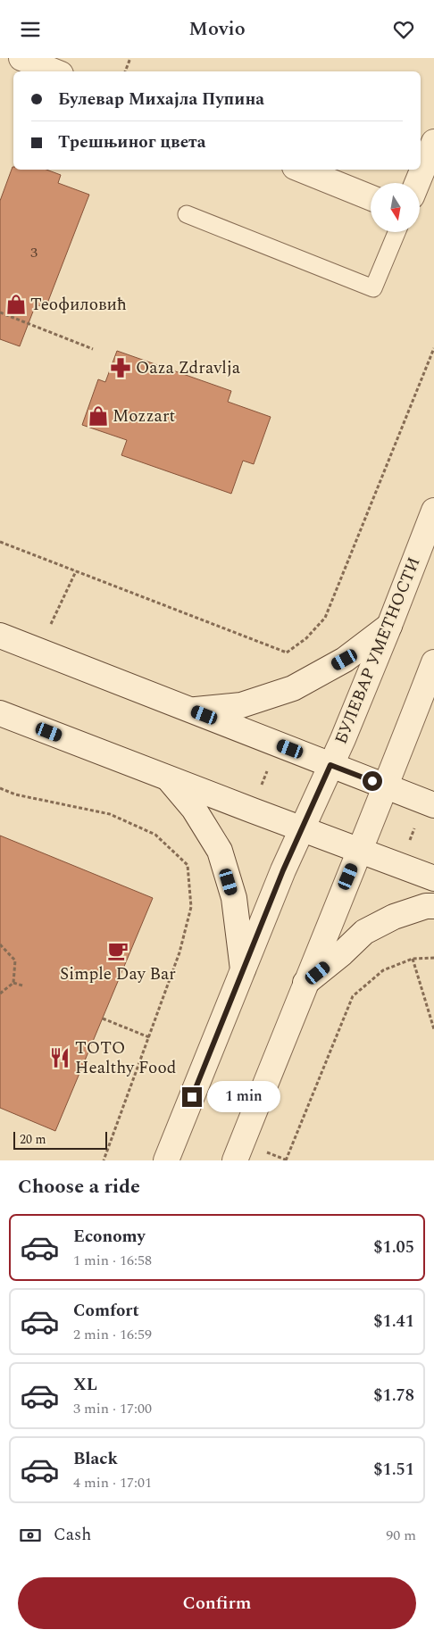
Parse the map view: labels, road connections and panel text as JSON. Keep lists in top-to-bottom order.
{
  "streets": {
    "main road": ["БУЛЕВАР УМЕТНОСТИ"]
  },
  "places": {
    "shop": ["Теофиловић", "Mozzart"],
    "pharmacy": ["Oaza Zdravlja"],
    "cafe": ["Simple Day Bar"],
    "restaurant": ["TOTO Healthy Food"]
  },
  "house_numbers": ["3"],
  "scale_bar": "20 m",
  "north": "bottom",
  "page": {
    "header": "Movio",
    "banner": ["Булевар Михајла Пупина", "Трешњиног цвета"],
    "bubble": "1 min",
    "scale": "20 m",
    "heading": "Choose a ride",
    "list": [
      {
        "name": "Economy",
        "note": "1 min · 16:58",
        "value": "$1.05"
      },
      {
        "name": "Comfort",
        "note": "2 min · 16:59",
        "value": "$1.41"
      },
      {
        "name": "XL",
        "note": "3 min · 17:00",
        "value": "$1.78"
      },
      {
        "name": "Black",
        "note": "4 min · 17:01",
        "value": "$1.51"
      }
    ],
    "pay": ["Cash", "90 m"],
    "buttons": "Confirm"
  }
}
